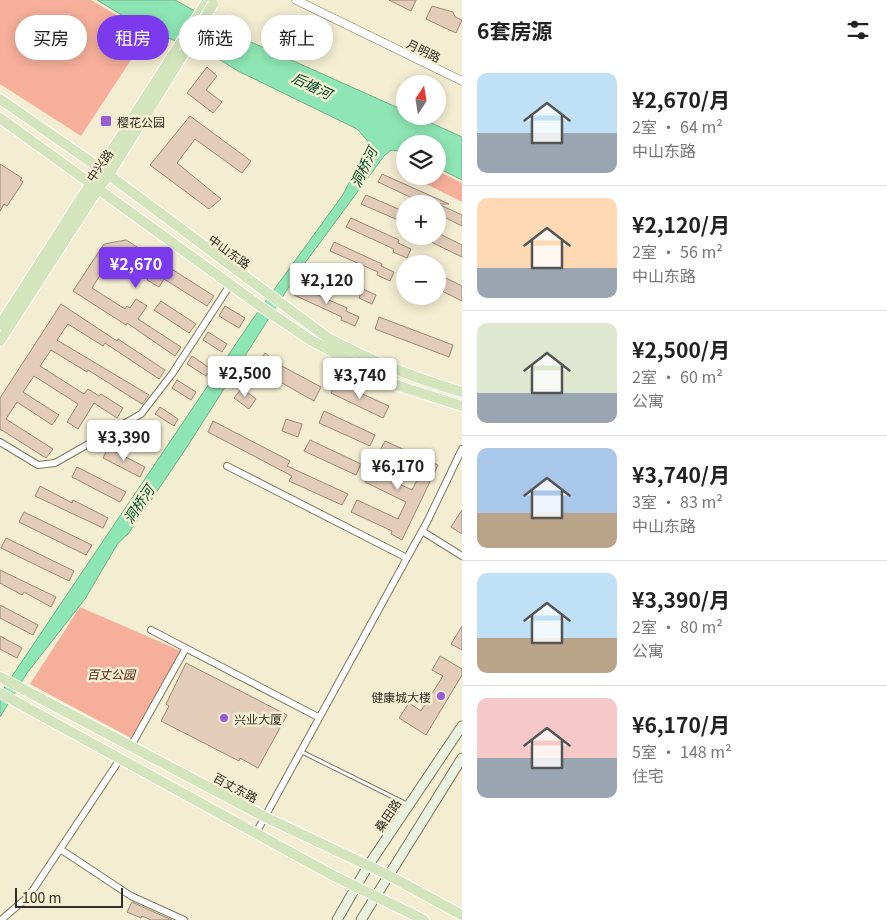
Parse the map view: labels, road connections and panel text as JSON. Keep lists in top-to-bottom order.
{
  "streets": {
    "main road": [
      "中兴路",
      "中山东路",
      "百丈东路",
      "桑田路"
    ],
    "street": ["月明路"]
  },
  "crossings": [
    ["中兴路", "中山东路"],
    ["百丈东路", "桑田路"]
  ],
  "water": ["后塘河", "洞桥河"],
  "parks": ["百丈公园"],
  "places": {
    "transit": ["樱花公园"],
    "other": ["健康城大楼", "兴业大厦"]
  },
  "scale_bar": "100 m",
  "north": "top",
  "page": {
    "heading": "6套房源",
    "chip": [
      "买房",
      "租房",
      "筛选",
      "新上"
    ],
    "list": [
      {
        "name": "¥2,670/月",
        "note": "2室 · 64 m² · 中山东路"
      },
      {
        "name": "¥2,120/月",
        "note": "2室 · 56 m² · 中山东路"
      },
      {
        "name": "¥2,500/月",
        "note": "2室 · 60 m² · 公寓"
      },
      {
        "name": "¥3,740/月",
        "note": "3室 · 83 m² · 中山东路"
      },
      {
        "name": "¥3,390/月",
        "note": "2室 · 80 m² · 公寓"
      },
      {
        "name": "¥6,170/月",
        "note": "5室 · 148 m² · 住宅"
      }
    ],
    "map_buttons": ["+", "−"],
    "price": [
      "¥2,670",
      "¥2,120",
      "¥2,500",
      "¥3,740",
      "¥3,390",
      "¥6,170"
    ],
    "scale": "100 m"
  }
}
